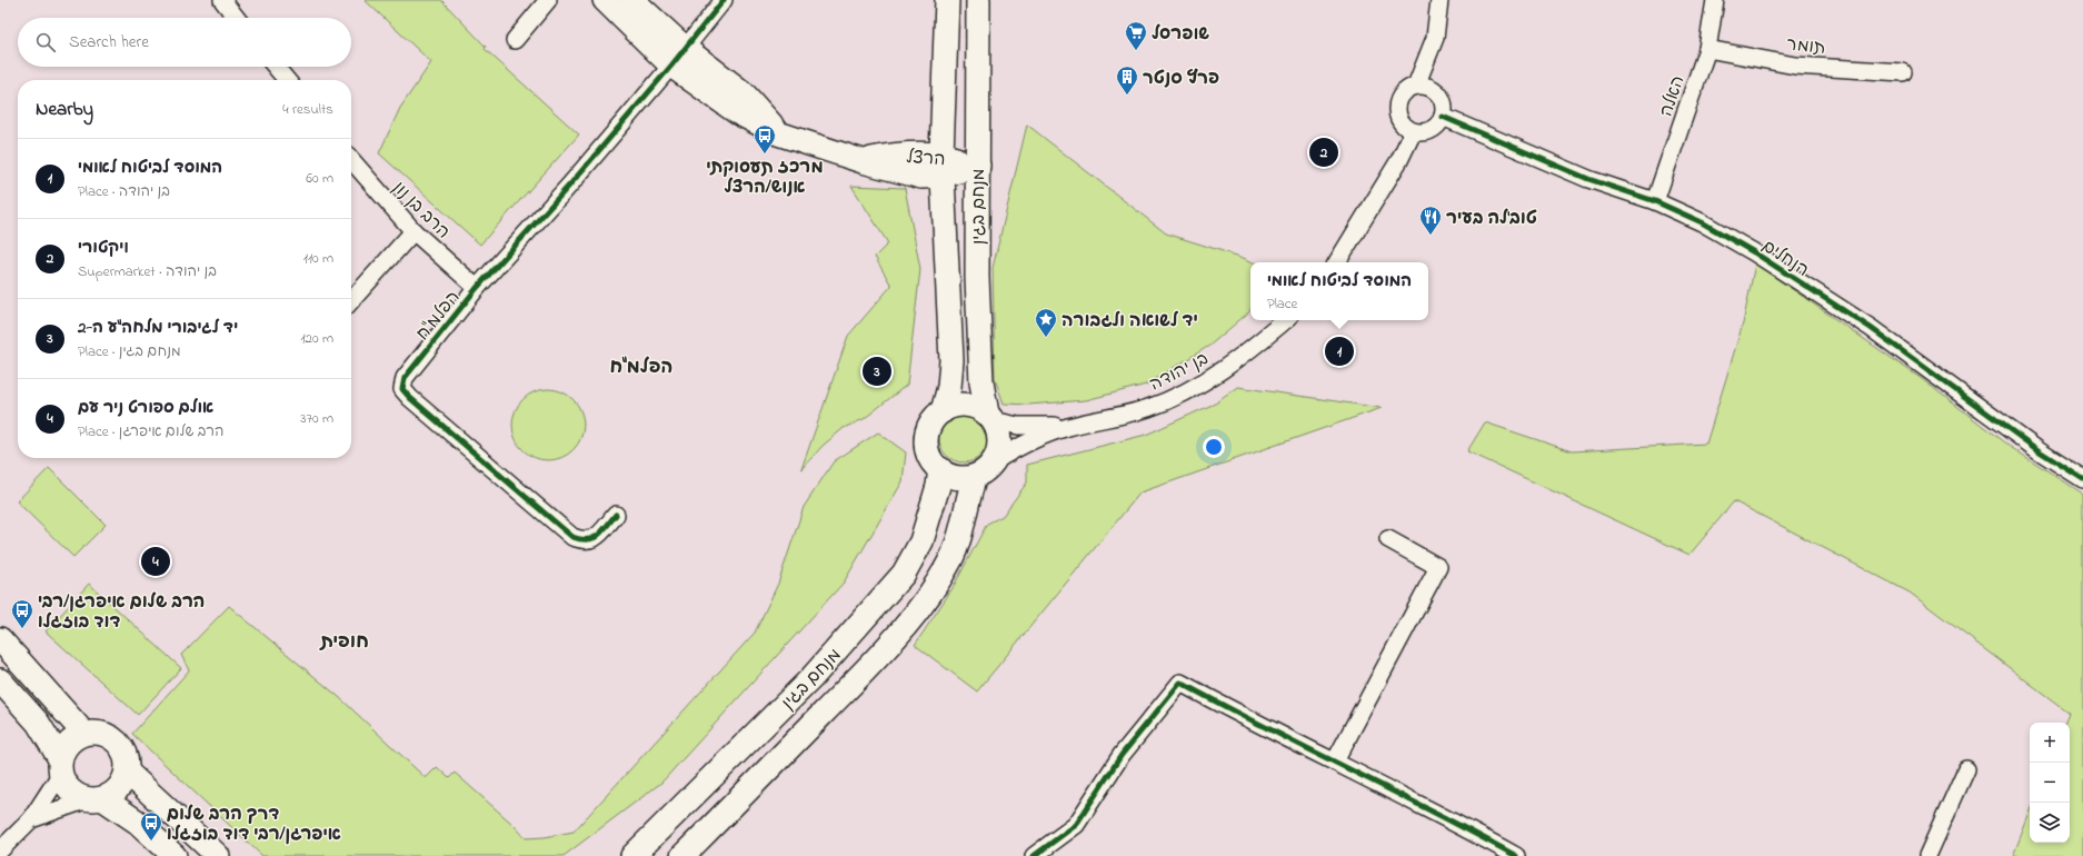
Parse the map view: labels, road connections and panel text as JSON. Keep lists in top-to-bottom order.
{
  "streets": {
    "main road": ["הרצל", "מנחם בגין"],
    "street": [
      "תומר",
      "האלה",
      "הרב בן נון",
      "הנחלים",
      "הפלמ\"ח",
      "בן יהודה"
    ]
  },
  "crossings": [
    ["תומר", "האלה"],
    ["האלה", "הנחלים"],
    ["הרצל", "מנחם בגין"],
    ["הרצל", "הפלמ\"ח"],
    ["מנחם בגין", "בן יהודה"],
    ["הרב בן נון", "הפלמ\"ח"]
  ],
  "districts": ["הפלמ\"ח", "חופית"],
  "places": {
    "supermarket": ["שופרסל"],
    "building": ["פרץ סנטר"],
    "bus stop": ["מרכז תעסוקתי אנוש/הרצל", "הרב שלום איפרגן/רבי דוד בוזגלו", "דרך הרב שלום איפרגן/רבי דוד בוזגלו"],
    "restaurant": ["טוב'לה בעיר"],
    "place": ["יד לשואה ולגבורה"]
  },
  "page": {
    "search": "Search here",
    "heading": ["Nearby", "4 results"],
    "pins": [
      "2",
      "1",
      "3",
      "4"
    ],
    "list": [
      {
        "mark": "1",
        "name": "המוסד לביטוח לאומי",
        "note": "Place · בן יהודה",
        "value": "60 m"
      },
      {
        "mark": "2",
        "name": "ויקטורי",
        "note": "Supermarket · בן יהודה",
        "value": "110 m"
      },
      {
        "mark": "3",
        "name": "יד לגיבורי מלחה\"ע ה-2",
        "note": "Place · מנחם בגין",
        "value": "120 m"
      },
      {
        "mark": "4",
        "name": "אולם ספורט ניר עם",
        "note": "Place · הרב שלום איפרגן",
        "value": "370 m"
      }
    ],
    "popup": ["המוסד לביטוח לאומי", "Place"],
    "map_buttons": ["+", "−"]
  }
}
